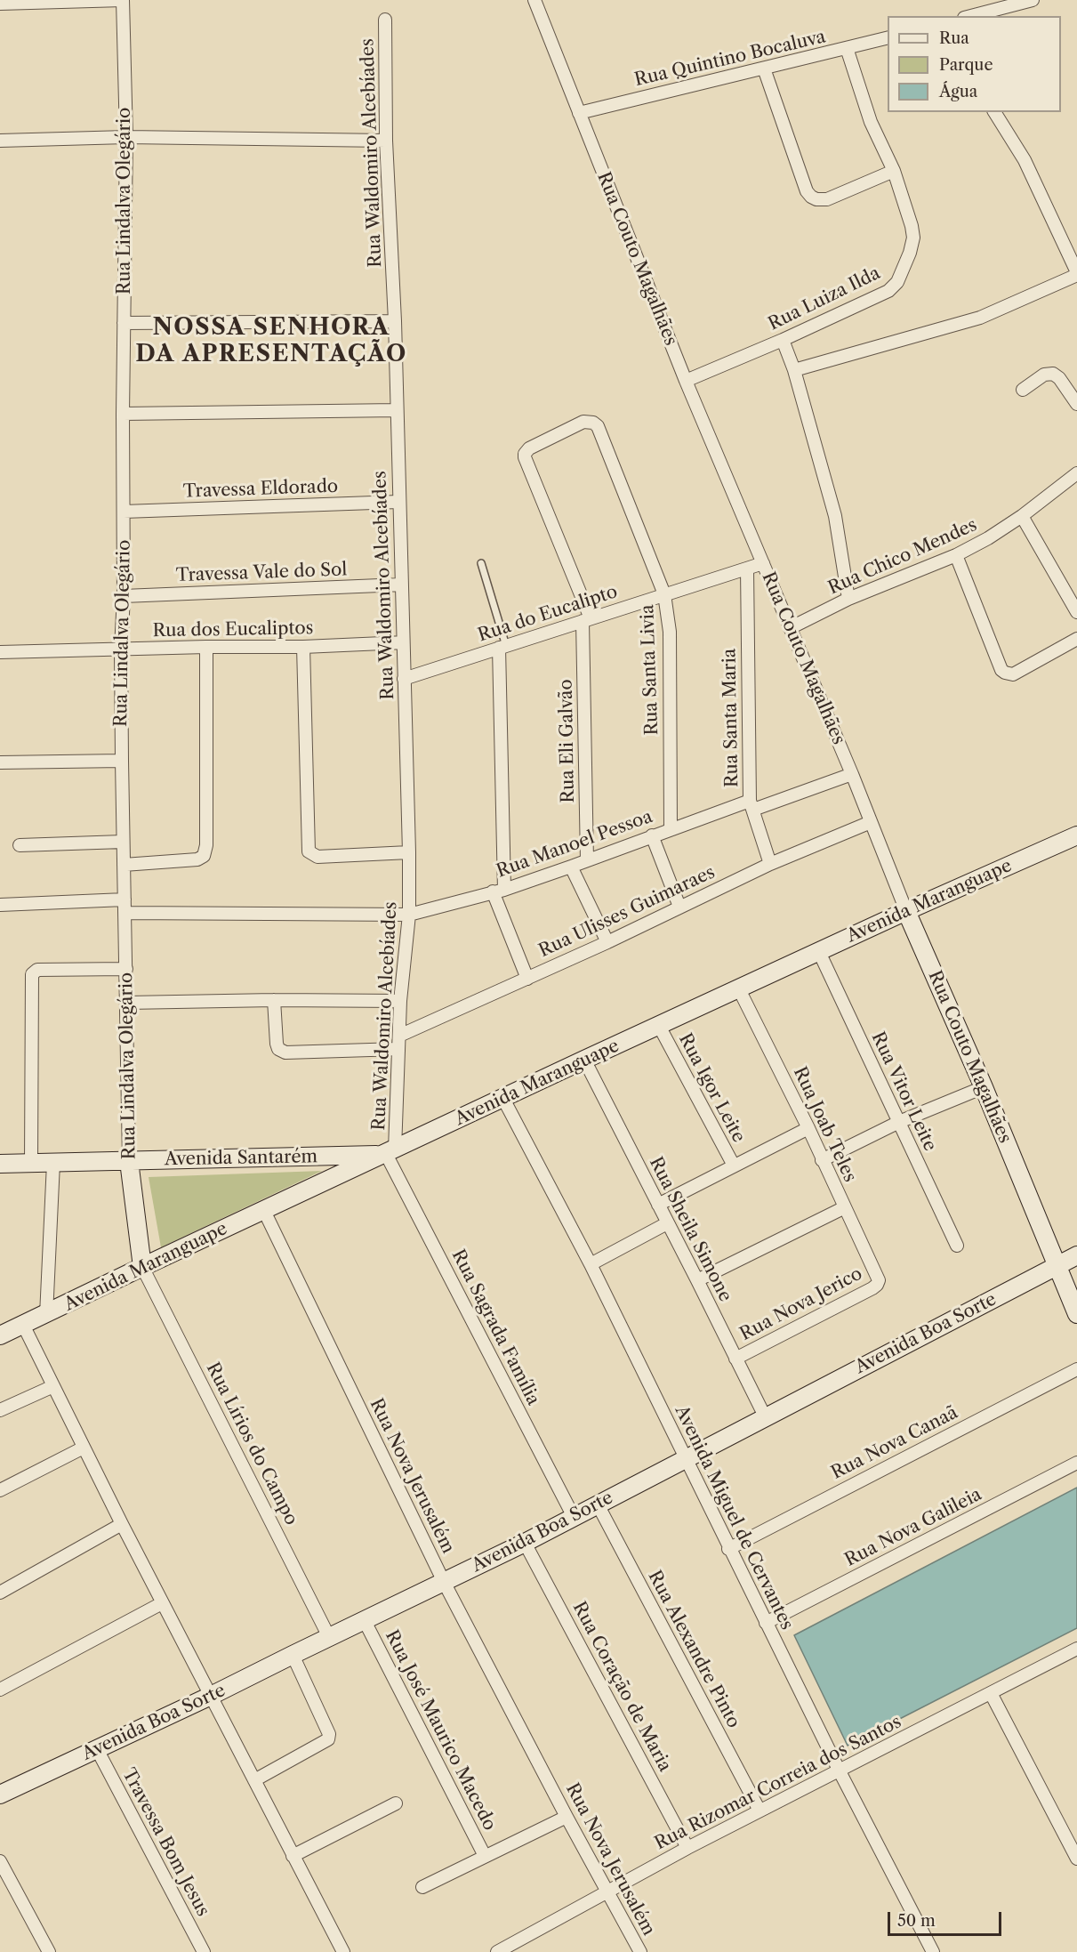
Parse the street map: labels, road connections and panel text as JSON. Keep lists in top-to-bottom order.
{
  "streets": {
    "street": [
      "Rua Quintino Bocaluva",
      "Rua Waldomiro Alcebíades",
      "Rua Lindalva Olegário",
      "Rua Couto Magalhães",
      "Rua Luiza Ilda",
      "Travessa Eldorado",
      "Rua Chico Mendes",
      "Travessa Vale do Sol",
      "Rua do Eucalipto",
      "Rua dos Eucaliptos",
      "Rua Santa Livia",
      "Rua Santa Maria",
      "Rua Eli Galvão",
      "Rua Manoel Pessoa",
      "Avenida Maranguape",
      "Rua Ulisses Guimaraes",
      "Rua Igor Leite",
      "Rua Vitor Leite",
      "Rua Joab Teles",
      "Avenida Santarém",
      "Rua Sheila Simone",
      "Rua Nova Jerico",
      "Rua Sagrada Família",
      "Avenida Boa Sorte",
      "Rua Nova Canaã",
      "Rua Lírios do Campo",
      "Rua Nova Jerusalém",
      "Avenida Miguel de Cervantes",
      "Rua Nova Galileia",
      "Rua Alexandre Pinto",
      "Rua Coração de Maria",
      "Rua José Maurico Macedo",
      "Rua Rizomar Correia dos Santos",
      "Travessa Bom Jesus"
    ]
  },
  "crossings": [
    ["Rua Quintino Bocaluva", "Rua Couto Magalhães"],
    ["Rua Quintino Bocaluva", "Rua Luiza Ilda"],
    ["Rua Waldomiro Alcebíades", "Travessa Eldorado"],
    ["Rua Waldomiro Alcebíades", "Travessa Vale do Sol"],
    ["Rua Waldomiro Alcebíades", "Rua do Eucalipto"],
    ["Rua Waldomiro Alcebíades", "Rua dos Eucaliptos"],
    ["Rua Waldomiro Alcebíades", "Rua Manoel Pessoa"],
    ["Rua Waldomiro Alcebíades", "Avenida Maranguape"],
    ["Rua Waldomiro Alcebíades", "Rua Ulisses Guimaraes"],
    ["Rua Waldomiro Alcebíades", "Avenida Santarém"],
    ["Rua Waldomiro Alcebíades", "Rua Sagrada Família"],
    ["Rua Lindalva Olegário", "Travessa Eldorado"],
    ["Rua Lindalva Olegário", "Travessa Vale do Sol"],
    ["Rua Lindalva Olegário", "Rua dos Eucaliptos"],
    ["Rua Lindalva Olegário", "Rua Manoel Pessoa"],
    ["Rua Lindalva Olegário", "Avenida Maranguape"],
    ["Rua Lindalva Olegário", "Avenida Santarém"],
    ["Rua Lindalva Olegário", "Rua Lírios do Campo"],
    ["Rua Couto Magalhães", "Rua Luiza Ilda"],
    ["Rua Couto Magalhães", "Rua Chico Mendes"],
    ["Rua Couto Magalhães", "Rua do Eucalipto"],
    ["Rua Couto Magalhães", "Rua Manoel Pessoa"],
    ["Rua Couto Magalhães", "Avenida Maranguape"],
    ["Rua Couto Magalhães", "Rua Ulisses Guimaraes"],
    ["Rua Couto Magalhães", "Avenida Boa Sorte"],
    ["Rua do Eucalipto", "Rua Santa Livia"],
    ["Rua do Eucalipto", "Rua Santa Maria"],
    ["Rua do Eucalipto", "Rua Eli Galvão"],
    ["Rua Santa Livia", "Rua Eli Galvão"],
    ["Rua Santa Livia", "Rua Manoel Pessoa"],
    ["Rua Santa Maria", "Rua Manoel Pessoa"],
    ["Rua Santa Maria", "Rua Ulisses Guimaraes"],
    ["Rua Eli Galvão", "Rua Manoel Pessoa"],
    ["Avenida Maranguape", "Rua Igor Leite"],
    ["Avenida Maranguape", "Rua Vitor Leite"],
    ["Avenida Maranguape", "Rua Joab Teles"],
    ["Avenida Maranguape", "Avenida Santarém"],
    ["Avenida Maranguape", "Rua Sheila Simone"],
    ["Avenida Maranguape", "Rua Sagrada Família"],
    ["Avenida Maranguape", "Rua Lírios do Campo"],
    ["Avenida Maranguape", "Rua Nova Jerusalém"],
    ["Avenida Maranguape", "Avenida Miguel de Cervantes"],
    ["Rua Joab Teles", "Rua Nova Jerico"],
    ["Avenida Santarém", "Rua Sagrada Família"],
    ["Rua Sheila Simone", "Rua Nova Jerico"],
    ["Rua Sheila Simone", "Avenida Boa Sorte"],
    ["Rua Sagrada Família", "Avenida Boa Sorte"],
    ["Avenida Boa Sorte", "Rua Lírios do Campo"],
    ["Avenida Boa Sorte", "Rua Nova Jerusalém"],
    ["Avenida Boa Sorte", "Avenida Miguel de Cervantes"],
    ["Avenida Boa Sorte", "Rua Alexandre Pinto"],
    ["Avenida Boa Sorte", "Rua Coração de Maria"],
    ["Avenida Boa Sorte", "Rua José Maurico Macedo"],
    ["Avenida Boa Sorte", "Travessa Bom Jesus"],
    ["Rua Nova Canaã", "Avenida Miguel de Cervantes"],
    ["Rua Nova Jerusalém", "Rua Rizomar Correia dos Santos"],
    ["Avenida Miguel de Cervantes", "Rua Nova Galileia"],
    ["Avenida Miguel de Cervantes", "Rua Rizomar Correia dos Santos"],
    ["Rua Alexandre Pinto", "Rua Rizomar Correia dos Santos"],
    ["Rua Coração de Maria", "Rua Rizomar Correia dos Santos"]
  ],
  "districts": ["NOSSA SENHORA DA APRESENTAÇÃO"],
  "legend": ["Rua", "Parque", "Água"],
  "scale_bar": "50 m"
}
